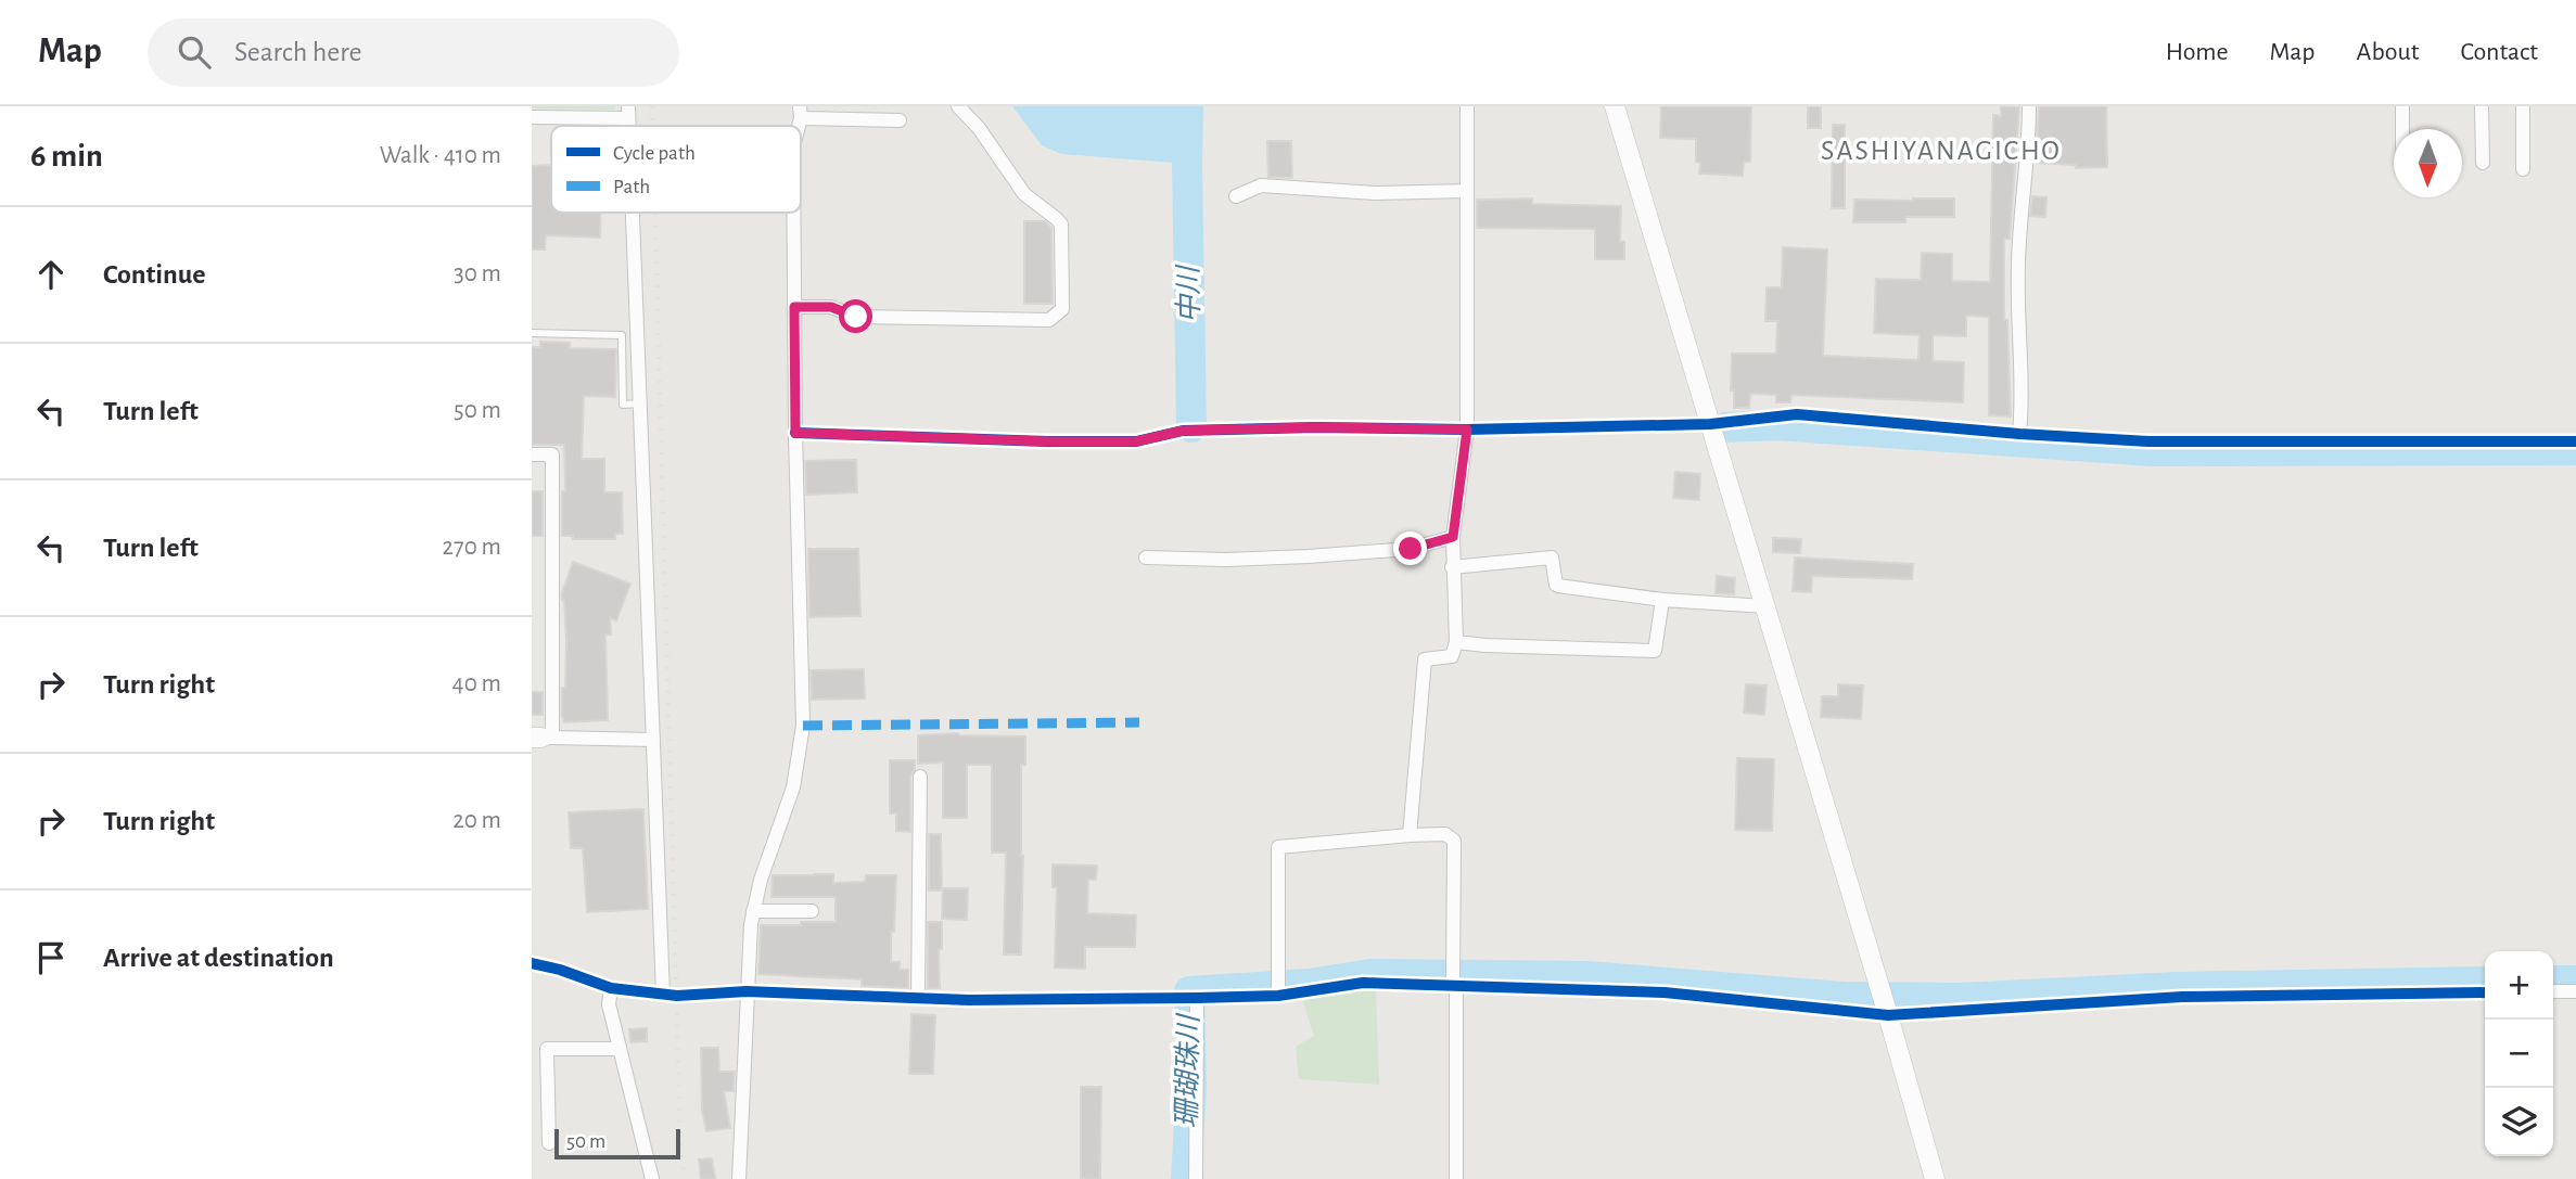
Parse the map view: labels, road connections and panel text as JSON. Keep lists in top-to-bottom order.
{
  "districts": ["SASHIYANAGICHO"],
  "water": ["中川", "珊瑚珠川"],
  "legend": ["Cycle path", "Path"],
  "scale_bar": "50 m",
  "north": "bottom",
  "page": {
    "header": "Map",
    "search": "Search here",
    "nav": [
      "Home",
      "Map",
      "About",
      "Contact"
    ],
    "heading": ["6 min", "Walk · 410 m"],
    "list": [
      ["Continue", "30 m"],
      ["Turn left", "50 m"],
      ["Turn left", "270 m"],
      ["Turn right", "40 m"],
      ["Turn right", "20 m"],
      "Arrive at destination"
    ],
    "map_buttons": ["+", "−"],
    "scale": "50 m"
  }
}
